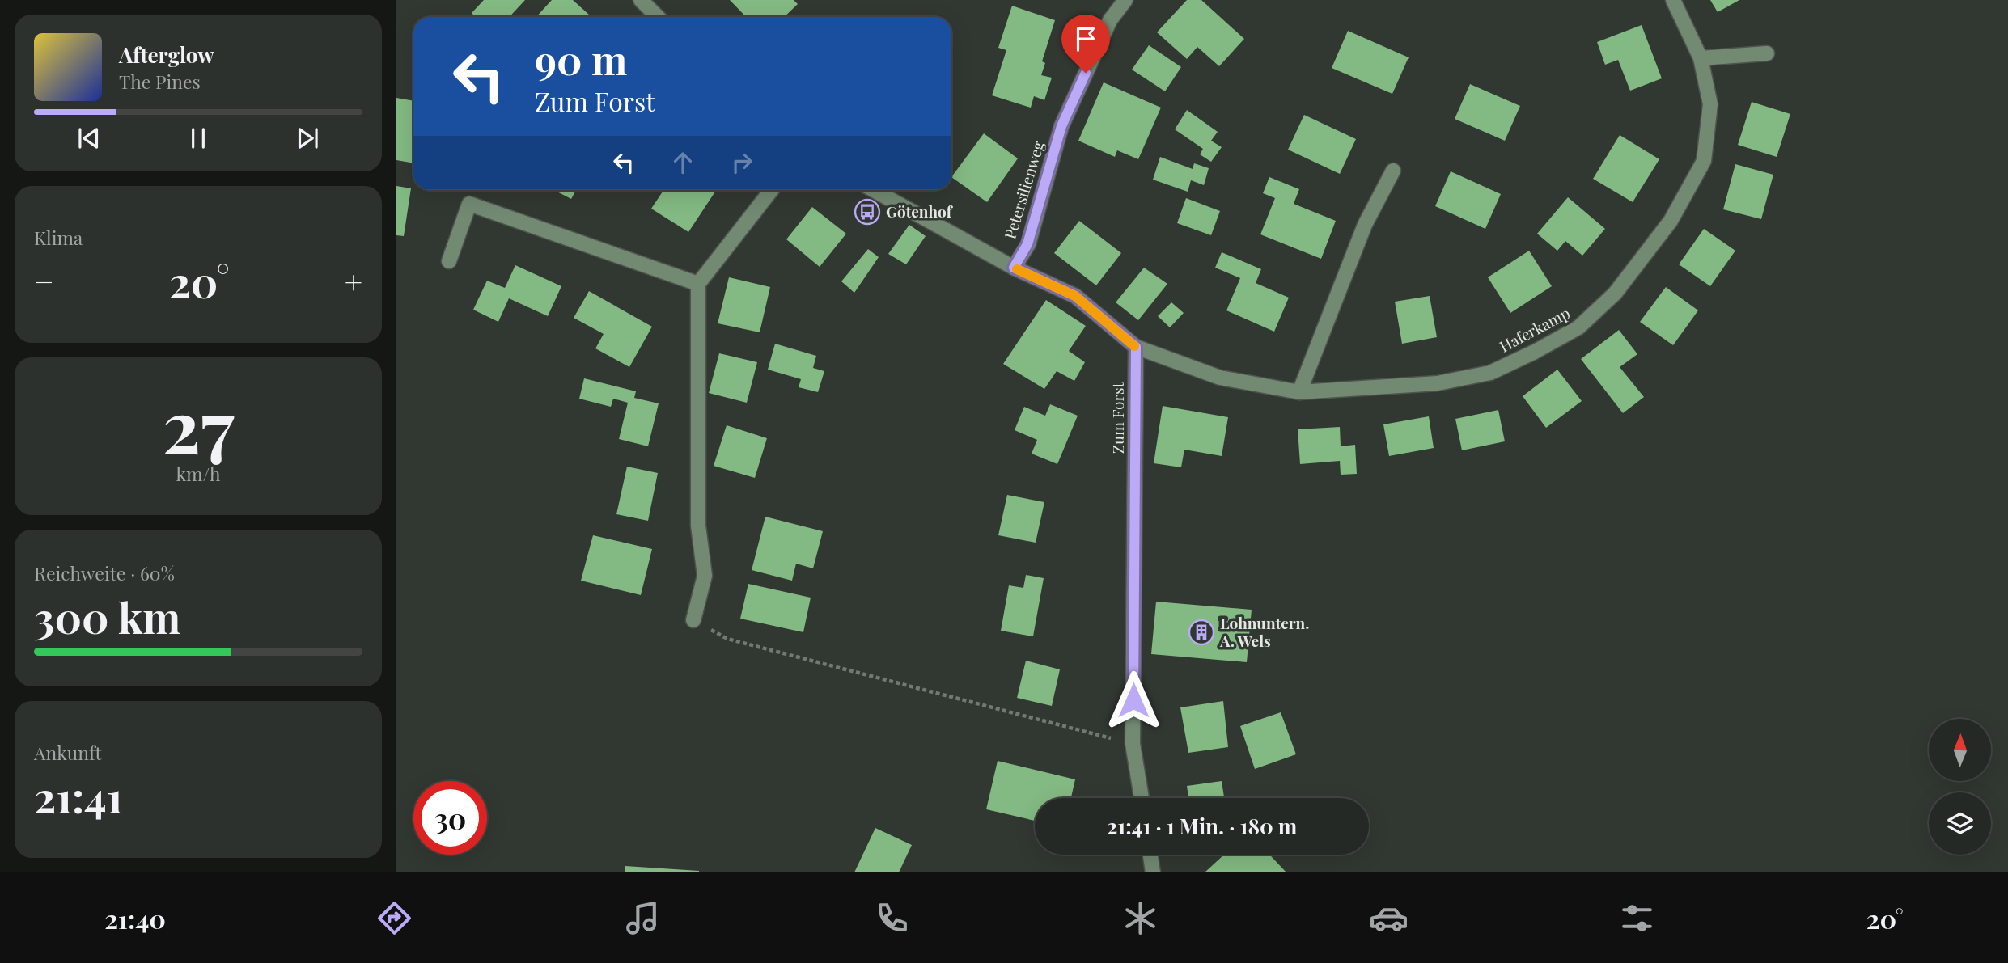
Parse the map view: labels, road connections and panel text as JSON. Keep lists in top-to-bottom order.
{
  "streets": {
    "street": ["Petersilienweg", "Haferkamp", "Zum Forst"]
  },
  "crossings": [
    ["Haferkamp", "Zum Forst"]
  ],
  "places": {
    "bus stop": ["Götenhof"],
    "building": ["Lohnuntern. A. Wels"]
  },
  "north": "top",
  "page": {
    "turn": ["90 m", "Zum Forst"],
    "song": ["Afterglow", "The Pines"],
    "tile": [
      "Klima",
      ["27", "km/h"],
      ["Reichweite · 60%", "300 km"],
      ["Ankunft", "21:41"]
    ],
    "heat": ["−", "20°", "+"],
    "limit": "30",
    "trip": "21:41 · 1 Min. · 180 m",
    "tabs": ["21:40", "20°"]
  }
}
